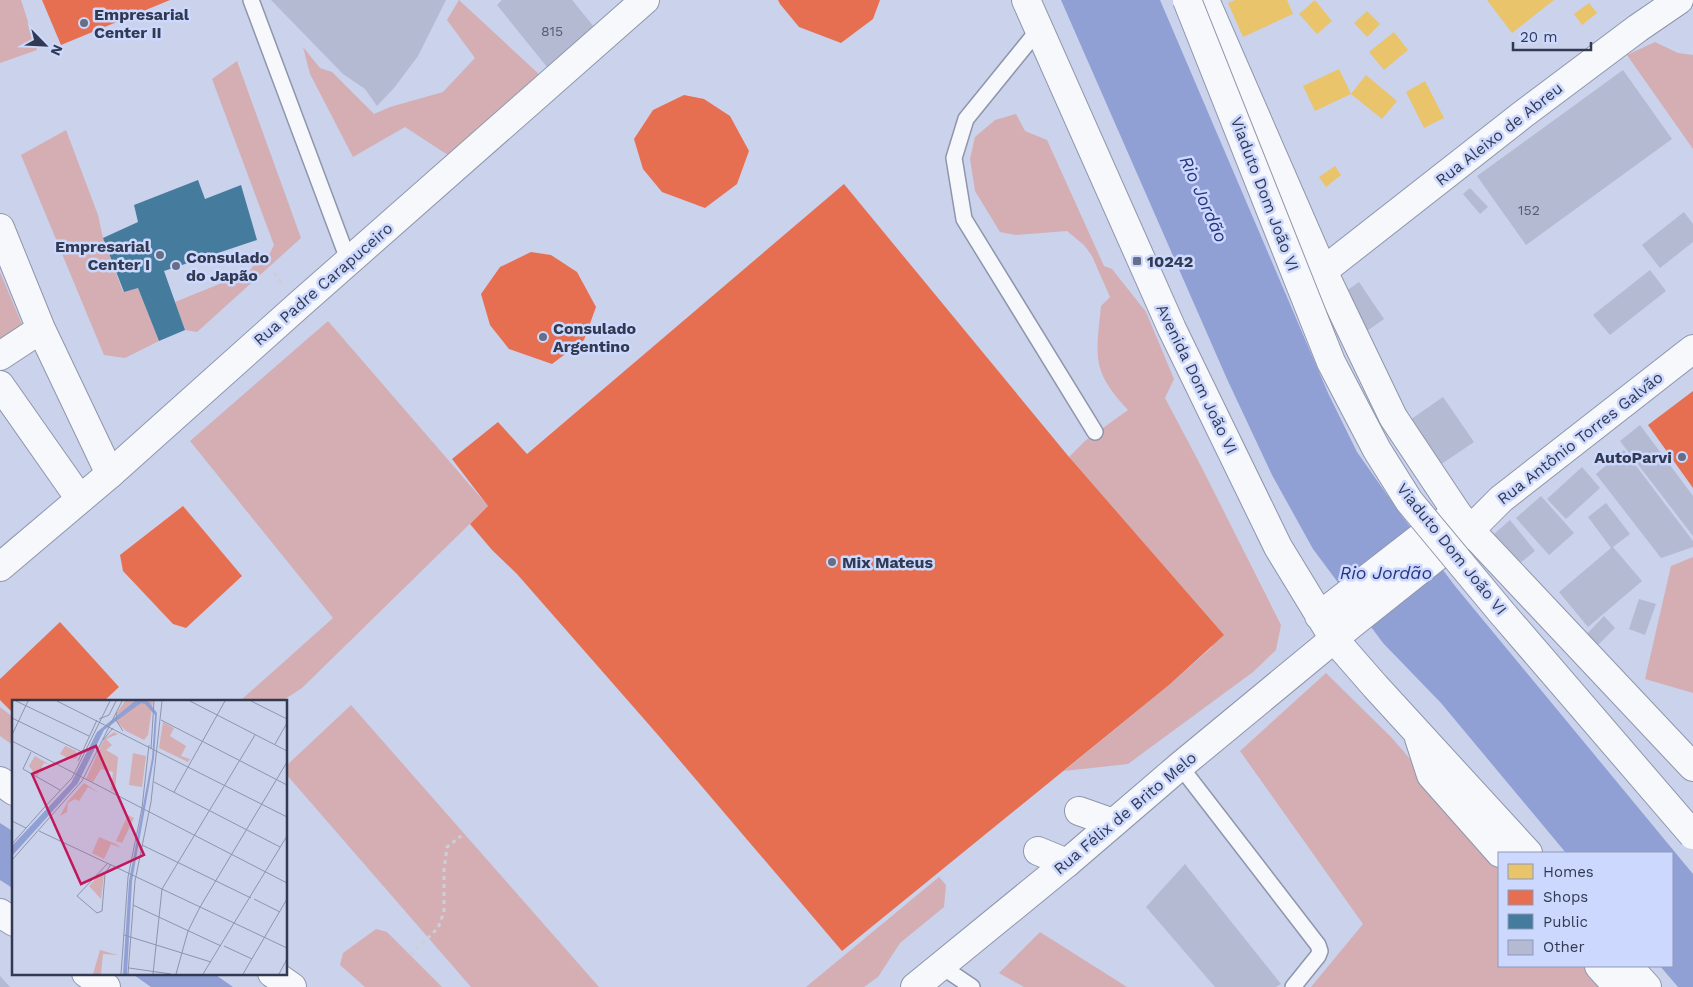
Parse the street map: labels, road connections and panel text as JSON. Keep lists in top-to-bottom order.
{
  "streets": {
    "main road": [
      "Rua Aleixo de Abreu",
      "Viaduto Dom João VI",
      "Rua Padre Carapuceiro",
      "Avenida Dom João VI",
      "Rua Antônio Torres Galvão",
      "Rua Félix de Brito Melo"
    ]
  },
  "crossings": [
    ["Avenida Dom João VI", "Rua Félix de Brito Melo"],
    ["Rua Antônio Torres Galvão", "Rua Félix de Brito Melo"]
  ],
  "water": ["Rio Jordão"],
  "places": {
    "other": [
      "Empresarial Center II",
      "Empresarial Center I",
      "Consulado do Japão",
      "Consulado Argentino",
      "AutoParvi",
      "Mix Mateus"
    ],
    "transit": ["10242"]
  },
  "house_numbers": ["815", "152"],
  "legend": [
    "Homes",
    "Shops",
    "Public",
    "Other"
  ],
  "scale_bar": "20 m",
  "north": "bottom right"
}
